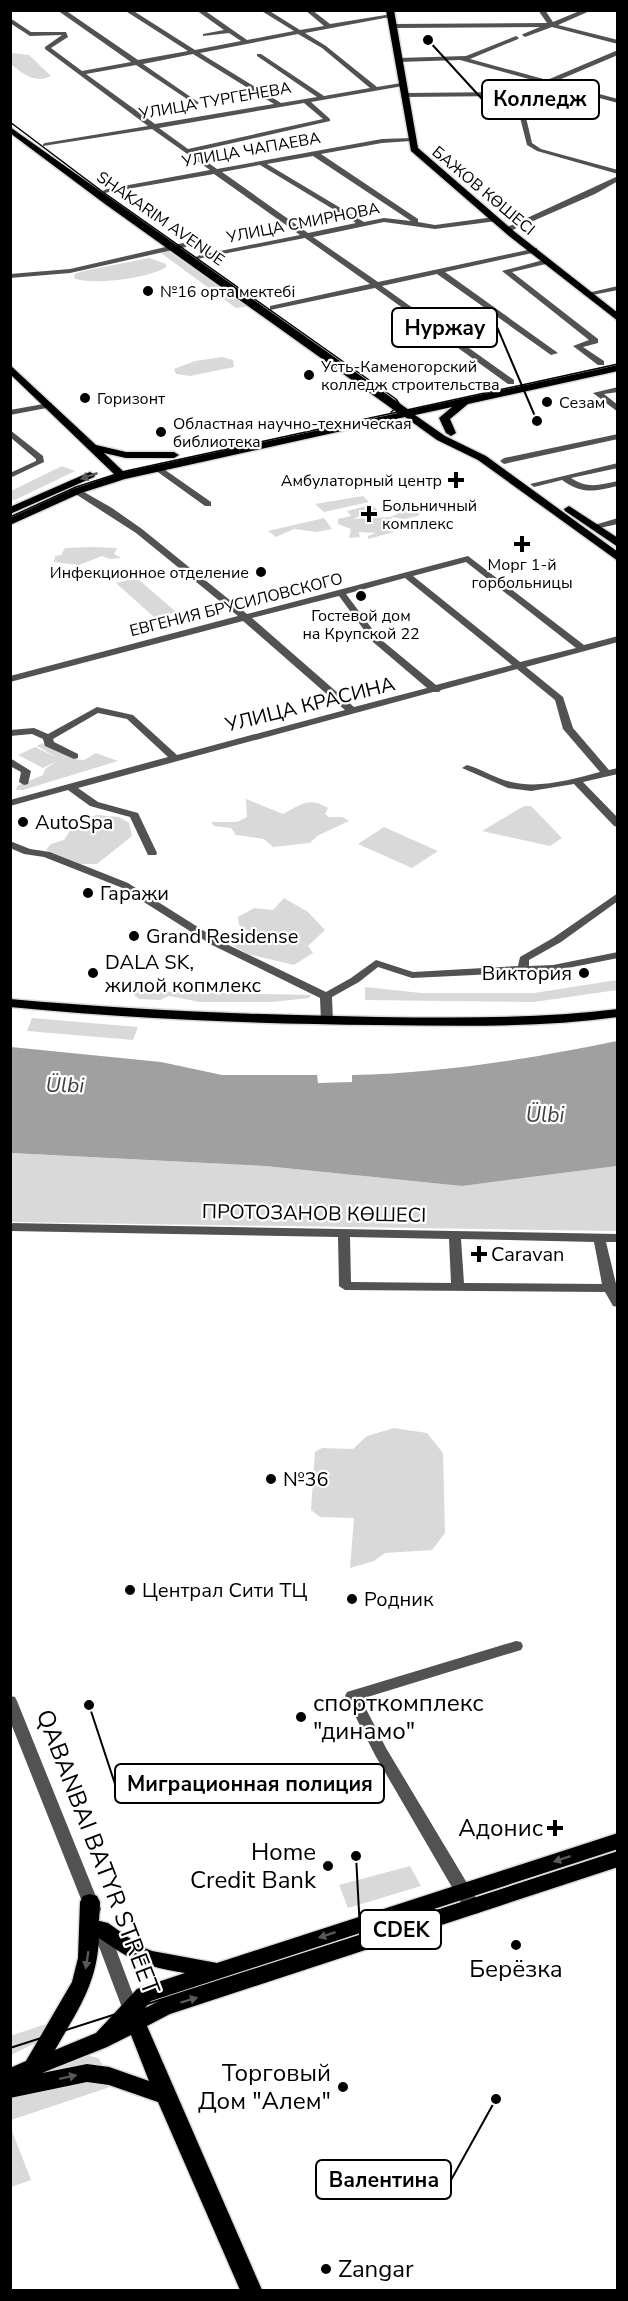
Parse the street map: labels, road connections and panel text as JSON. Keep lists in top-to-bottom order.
{
  "streets": {
    "main road": [
      "УЛИЦА ТУРГЕНЕВА",
      "БАЖОВ КӨШЕСІ",
      "SHAKARIM AVENUE",
      "УЛИЦА СМИРНОВА"
    ],
    "street": [
      "УЛИЦА ЧАПАЕВА",
      "ЕВГЕНИЯ БРУСИЛОВСКОГО",
      "УЛИЦА КРАСИНА",
      "ПРОТОЗАНОВ КӨШЕСІ",
      "QABANBAI BATYR STREET"
    ]
  },
  "crossings": [
    ["УЛИЦА ТУРГЕНЕВА", "БАЖОВ КӨШЕСІ"],
    ["УЛИЦА ТУРГЕНЕВА", "SHAKARIM AVENUE"],
    ["УЛИЦА ЧАПАЕВА", "БАЖОВ КӨШЕСІ"],
    ["УЛИЦА ЧАПАЕВА", "SHAKARIM AVENUE"],
    ["БАЖОВ КӨШЕСІ", "УЛИЦА СМИРНОВА"],
    ["SHAKARIM AVENUE", "УЛИЦА СМИРНОВА"],
    ["ЕВГЕНИЯ БРУСИЛОВСКОГО", "УЛИЦА КРАСИНА"]
  ],
  "water": ["Ülbi"],
  "places": {
    "other": [
      "Колледж",
      "№16 орта мектебі",
      "Усть-Каменогорский колледж строительства",
      "Горизонт",
      "Сезам",
      "Нуржау",
      "Областная научно-техническая библиотека",
      "Инфекционное отделение",
      "Гостевой дом на Крупской 22",
      "AutoSpa",
      "Гаражи",
      "Grand Residense",
      "DALA SK, жилой копмлекс",
      "Виктория",
      "№36",
      "Централ Сити ТЦ",
      "Родник",
      "Миграционная полиция",
      "спорткомплекс \"динамо\"",
      "CDEK",
      "Home Credit Bank",
      "Берёзка",
      "Торговый Дом \"Алем\"",
      "Валентина",
      "Zangar"
    ],
    "health": [
      "Амбулаторный центр",
      "Больничный комплекс",
      "Морг 1-й горбольницы",
      "Caravan",
      "Адонис"
    ]
  }
}
